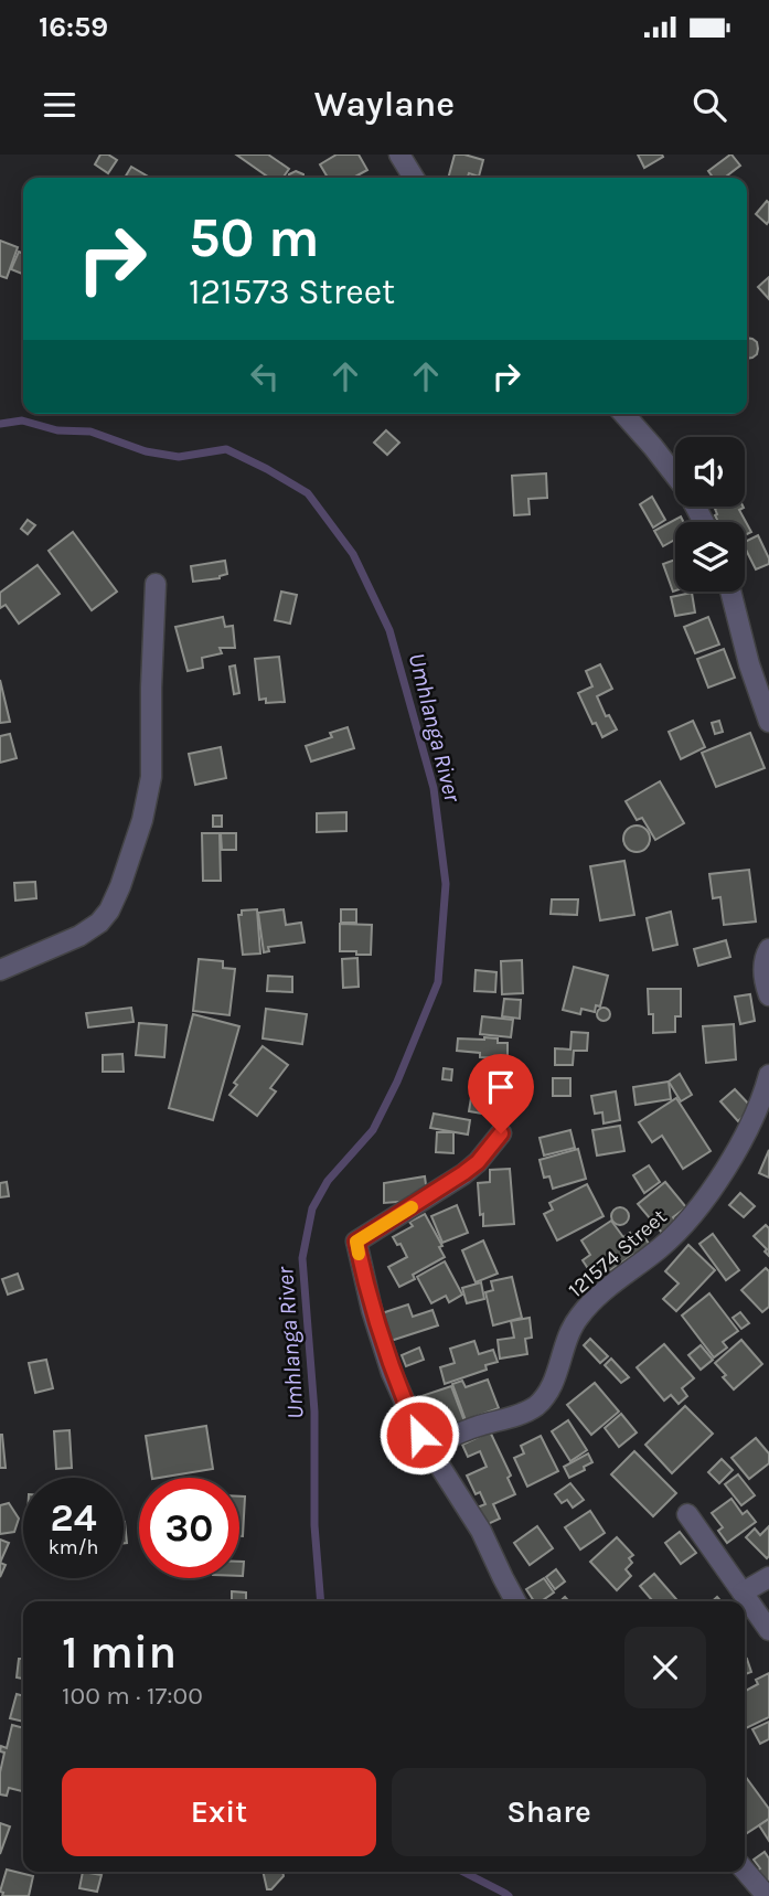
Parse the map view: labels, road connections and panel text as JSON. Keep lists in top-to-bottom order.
{
  "streets": {
    "street": ["121574 Street"]
  },
  "water": ["Umhlanga River"],
  "page": {
    "status": "16:59",
    "header": "Waylane",
    "turn": ["50 m", "121573 Street"],
    "speed": "24 km/h",
    "limit": "30",
    "heading": ["1 min", "100 m · 17:00"],
    "buttons": ["Exit", "Share"]
  }
}
